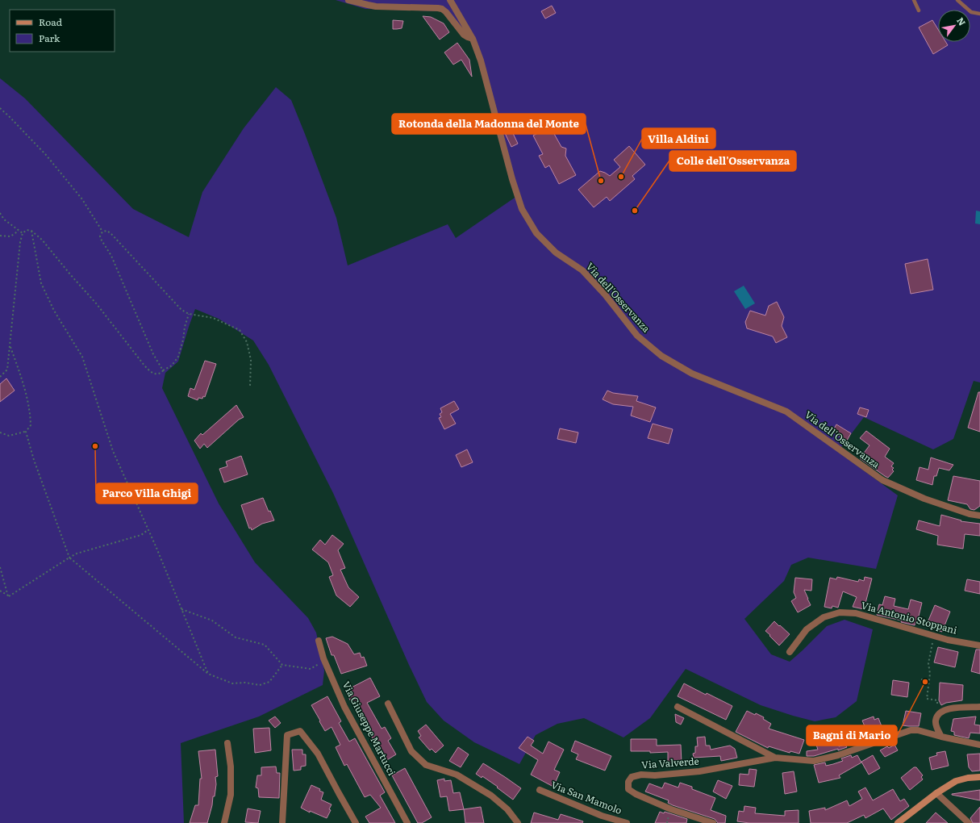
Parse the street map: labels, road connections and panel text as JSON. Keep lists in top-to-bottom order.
{
  "streets": {
    "street": [
      "Via dell'Osservanza",
      "Via Antonio Stoppani",
      "Via Giuseppe Martucci",
      "Via Valverde",
      "Via San Mamolo"
    ]
  },
  "places": [
    "Villa Aldini",
    "Rotonda della Madonna del Monte",
    "Colle dell'Osservanza",
    "Parco Villa Ghigi",
    "Bagni di Mario"
  ],
  "legend": ["Road", "Park"],
  "north": "top right"
}
